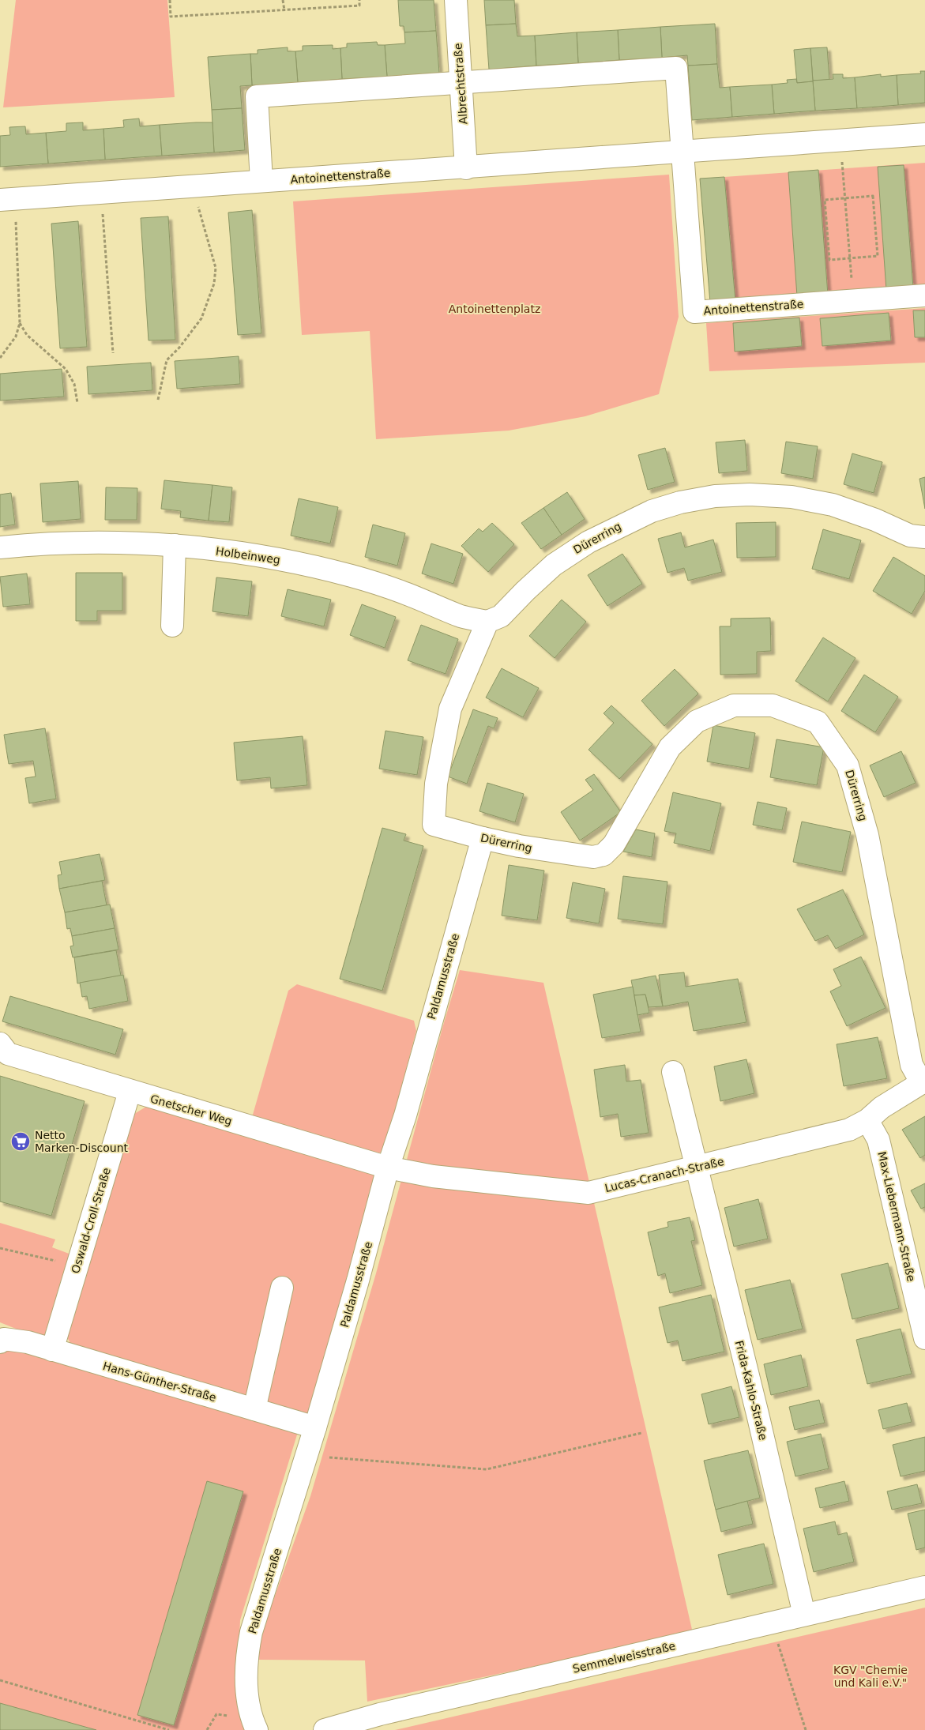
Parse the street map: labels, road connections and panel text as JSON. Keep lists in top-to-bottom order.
{
  "streets": {
    "street": [
      "Albrechtstraße",
      "Antoinettenstraße",
      "Dürerring",
      "Holbeinweg",
      "Paldamusstraße",
      "Gnetscher Weg",
      "Lucas-Cranach-Straße",
      "Max-Liebermann-Straße",
      "Oswald-Croll-Straße",
      "Hans-Günther-Straße",
      "Frida-Kahlo-Straße",
      "Semmelweisstraße"
    ]
  },
  "crossings": [
    ["Albrechtstraße", "Antoinettenstraße"],
    ["Dürerring", "Holbeinweg"],
    ["Dürerring", "Paldamusstraße"],
    ["Dürerring", "Lucas-Cranach-Straße"],
    ["Paldamusstraße", "Gnetscher Weg"],
    ["Paldamusstraße", "Lucas-Cranach-Straße"],
    ["Paldamusstraße", "Hans-Günther-Straße"],
    ["Gnetscher Weg", "Lucas-Cranach-Straße"],
    ["Gnetscher Weg", "Oswald-Croll-Straße"],
    ["Lucas-Cranach-Straße", "Max-Liebermann-Straße"],
    ["Lucas-Cranach-Straße", "Frida-Kahlo-Straße"],
    ["Oswald-Croll-Straße", "Hans-Günther-Straße"],
    ["Frida-Kahlo-Straße", "Semmelweisstraße"]
  ],
  "parks": ["Antoinettenplatz", "KGV \"Chemie und Kali e.V.\""],
  "places": {
    "supermarket": ["Netto Marken-Discount"]
  }
}
